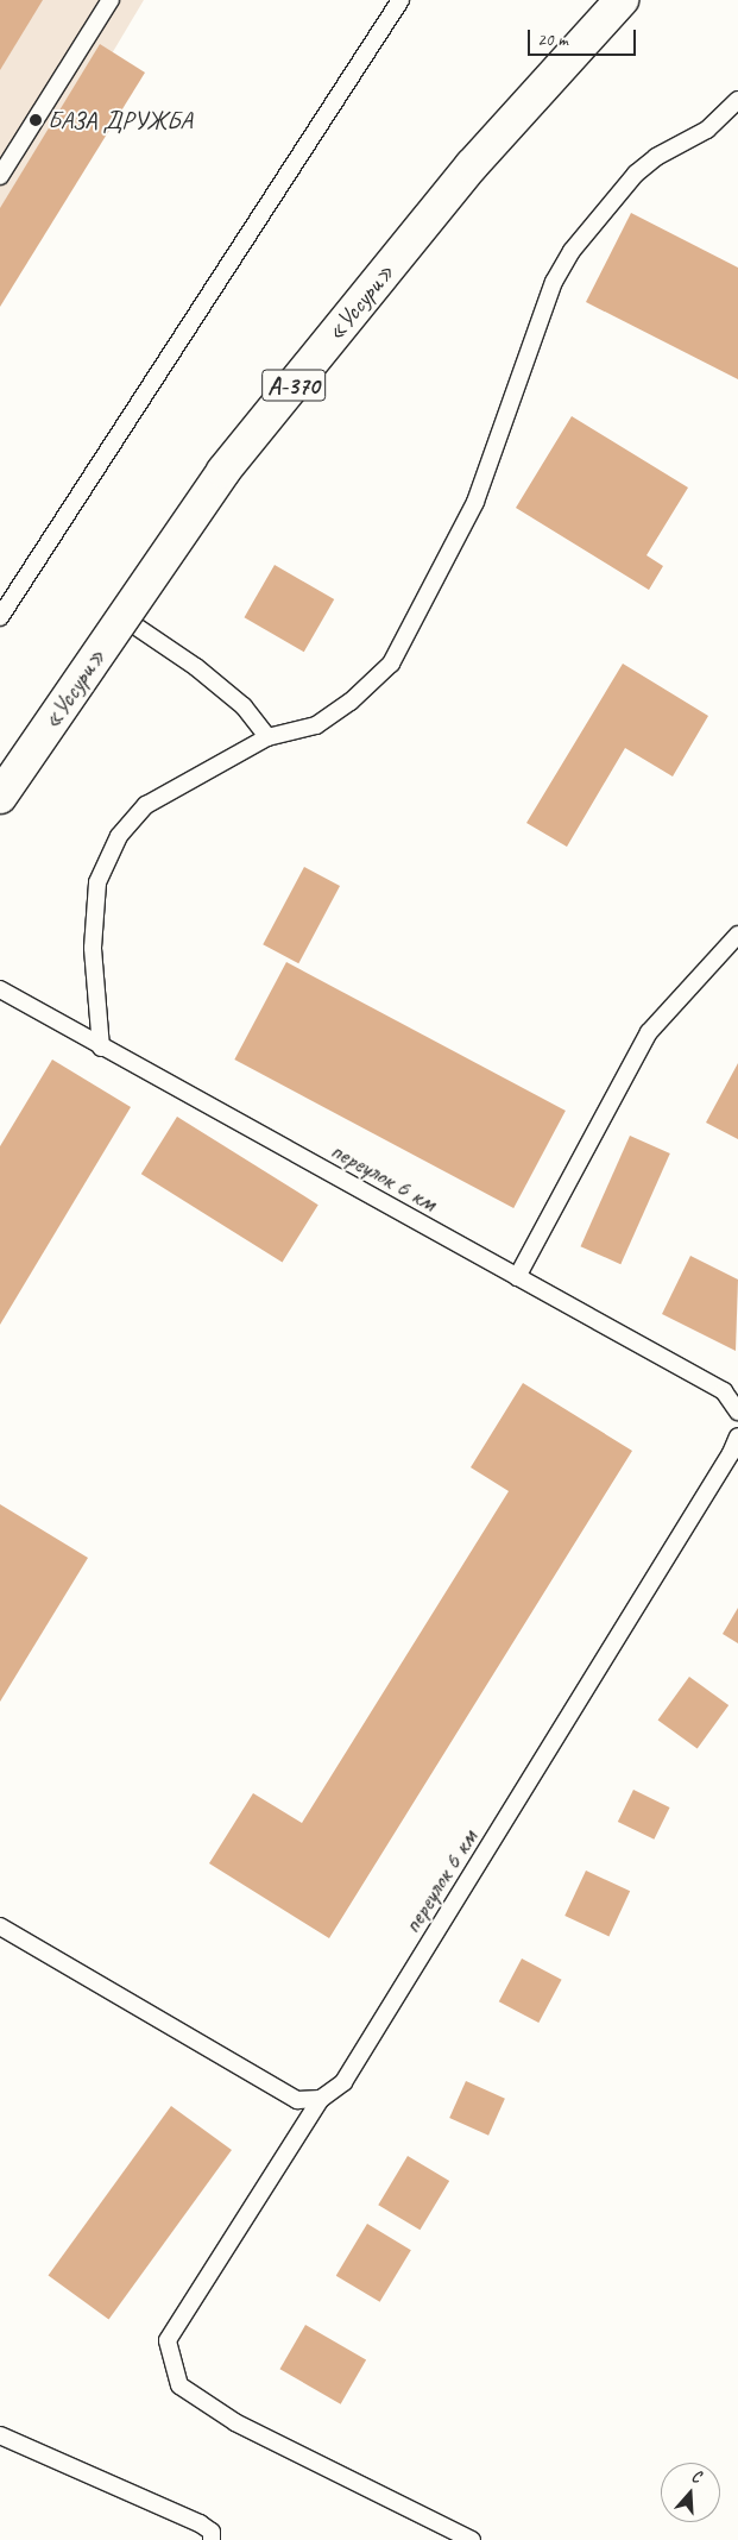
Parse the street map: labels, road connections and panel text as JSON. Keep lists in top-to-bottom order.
{
  "streets": {
    "highway": ["«Уссури»", "А-370"],
    "lane": ["переулок 6 км"]
  },
  "places": ["БАЗА ДРУЖБА"],
  "scale_bar": "20 m",
  "north": "top"
}
